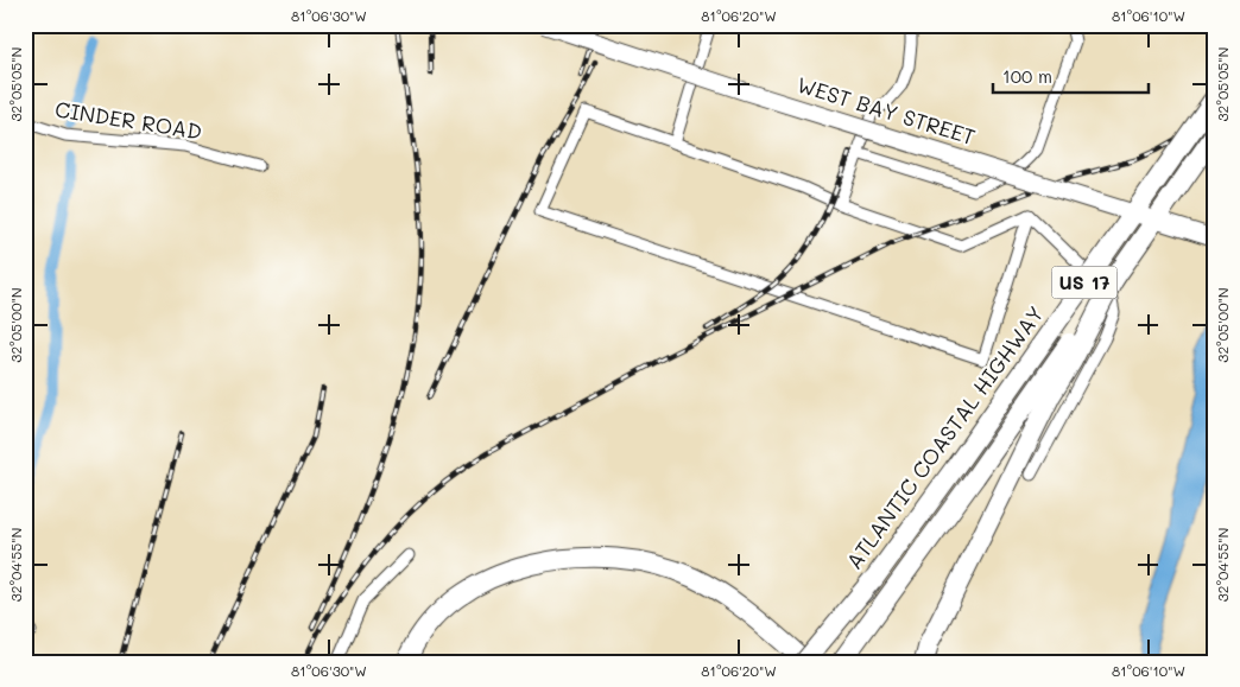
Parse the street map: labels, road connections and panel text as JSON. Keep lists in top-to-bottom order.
{
  "streets": {
    "highway": ["US 17", "ATLANTIC COASTAL HIGHWAY"],
    "main road": ["WEST BAY STREET"],
    "street": ["CINDER ROAD"]
  },
  "scale_bar": "100 m",
  "coordinates": [
    "81°06'30\"W",
    "81°06'20\"W",
    "81°06'10\"W",
    "32°05'05\"N",
    "32°05'00\"N",
    "32°04'55\"N"
  ]
}
